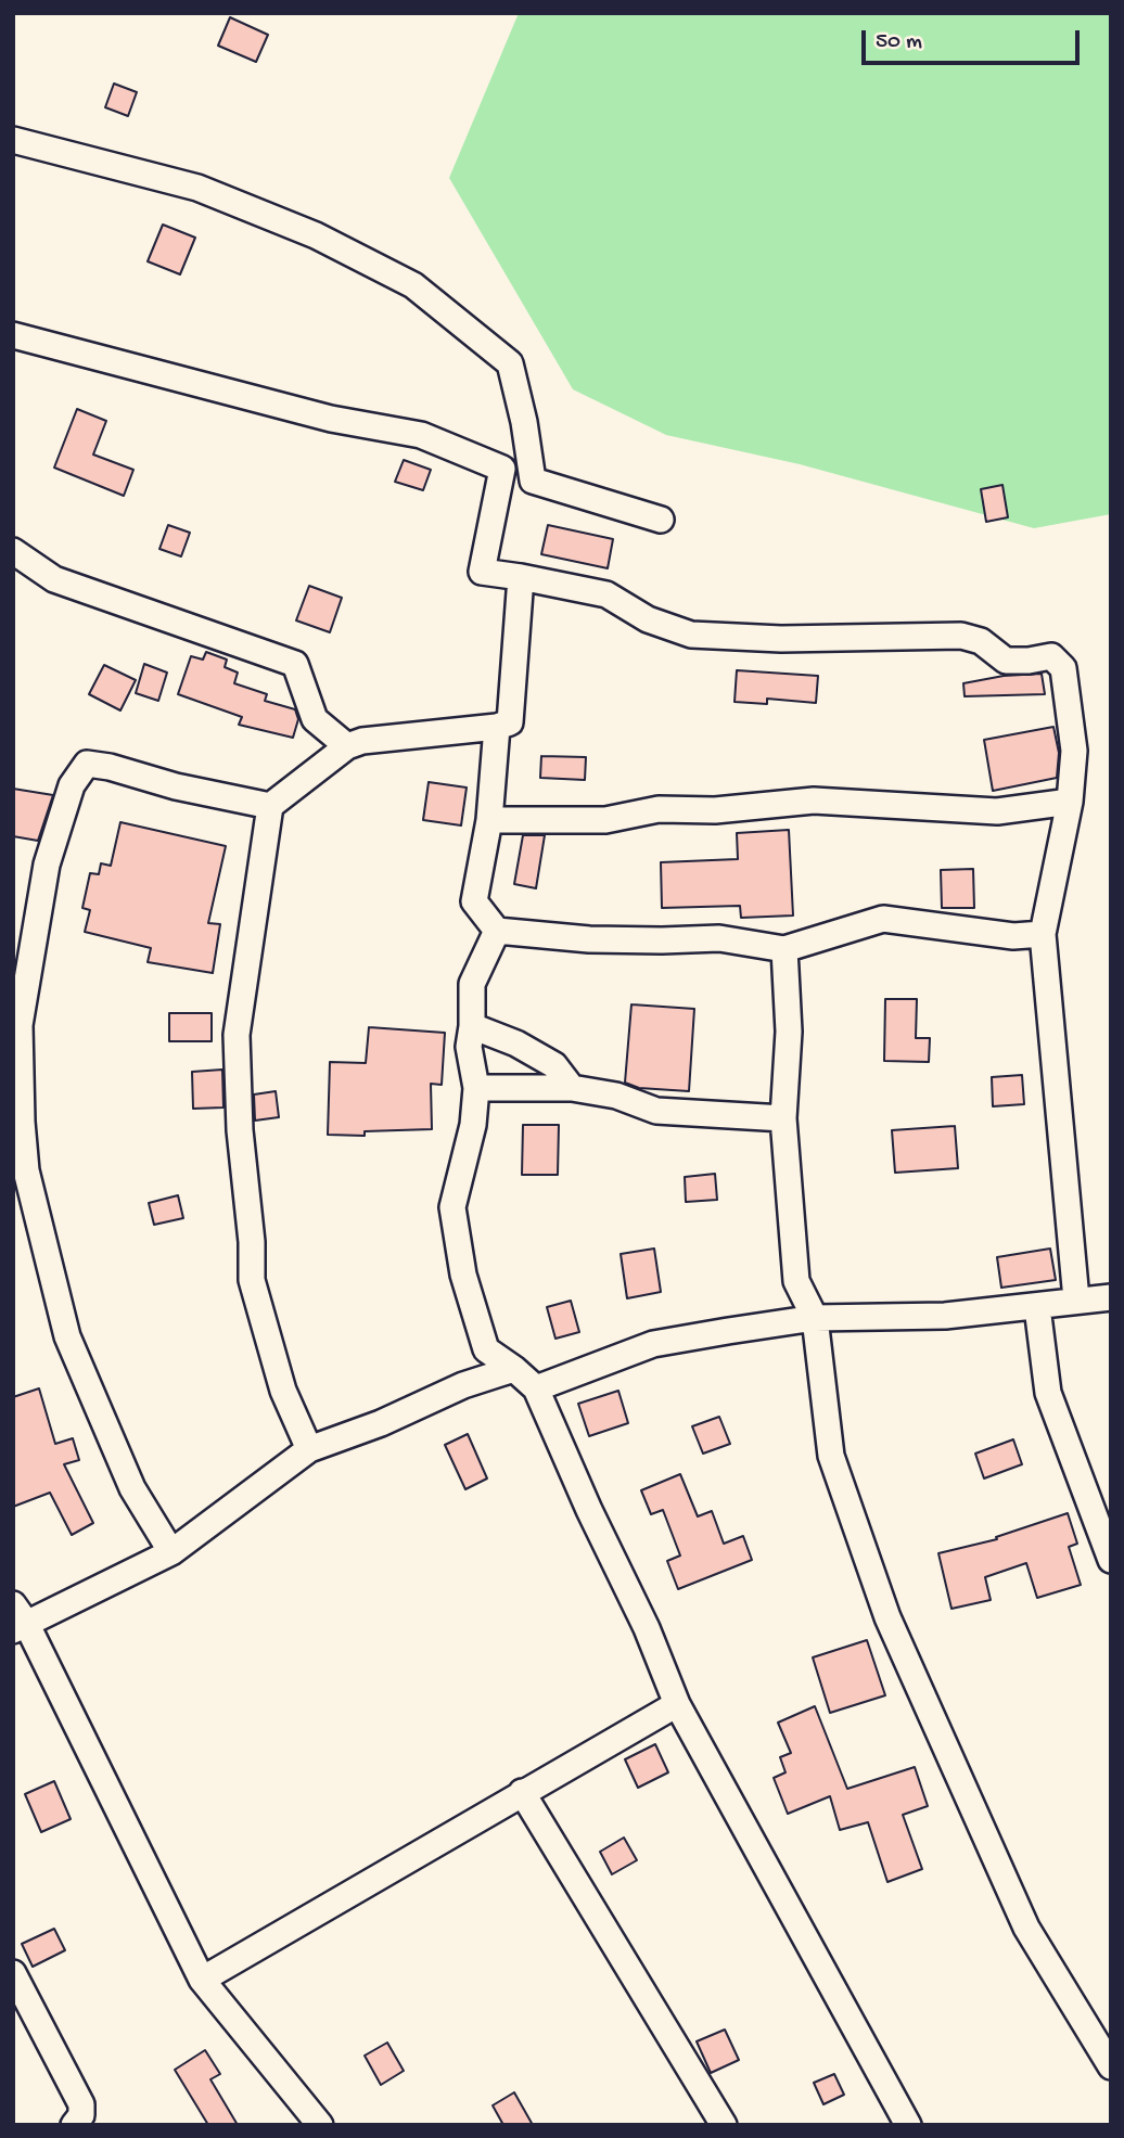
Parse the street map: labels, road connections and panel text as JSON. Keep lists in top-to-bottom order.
{
  "scale_bar": "50 m"
}
